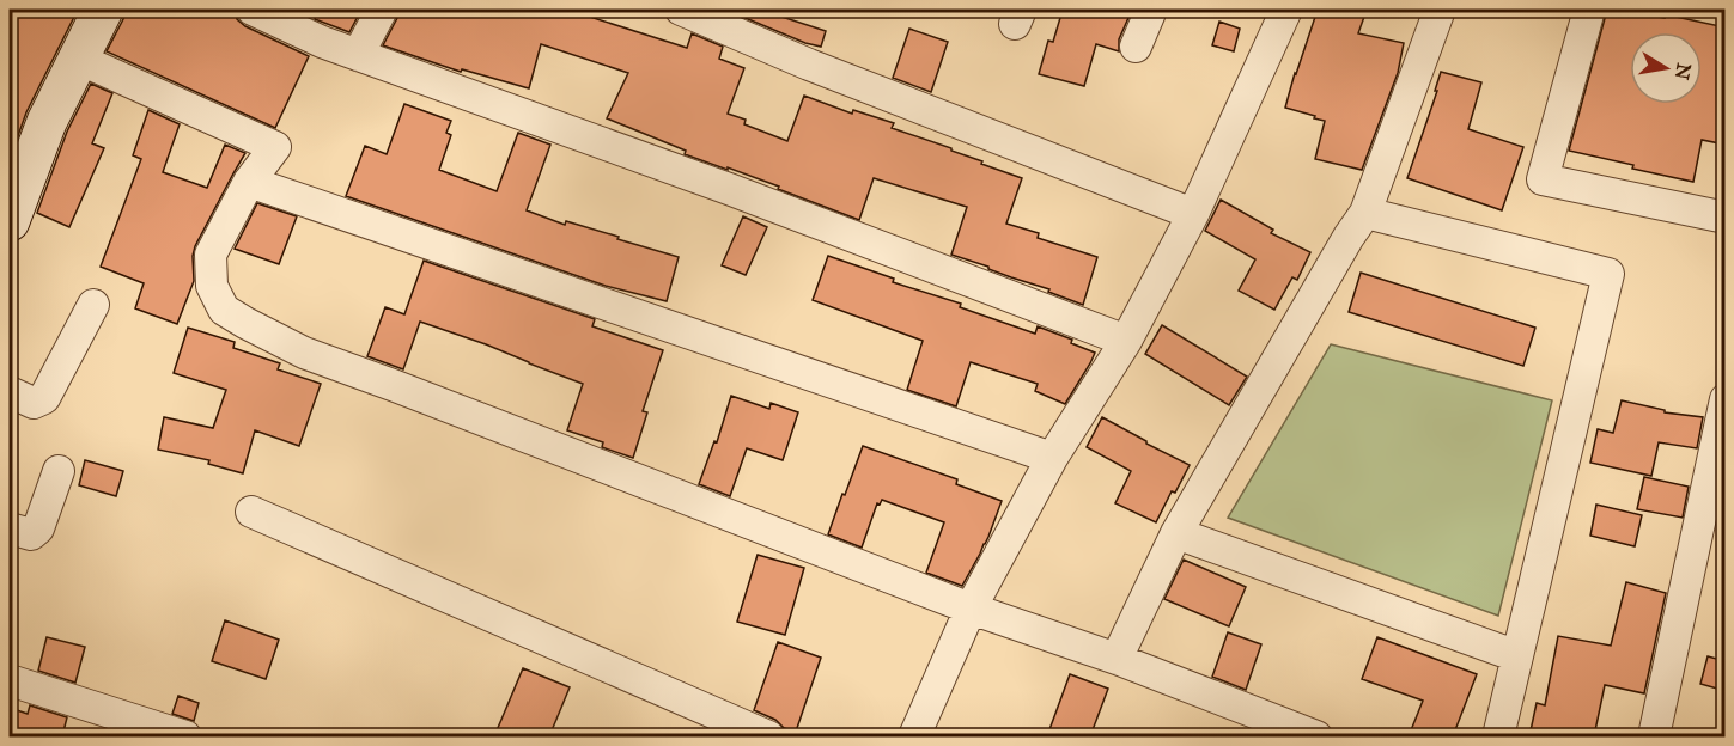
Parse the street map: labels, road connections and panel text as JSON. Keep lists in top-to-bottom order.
{
  "north": "right"
}
